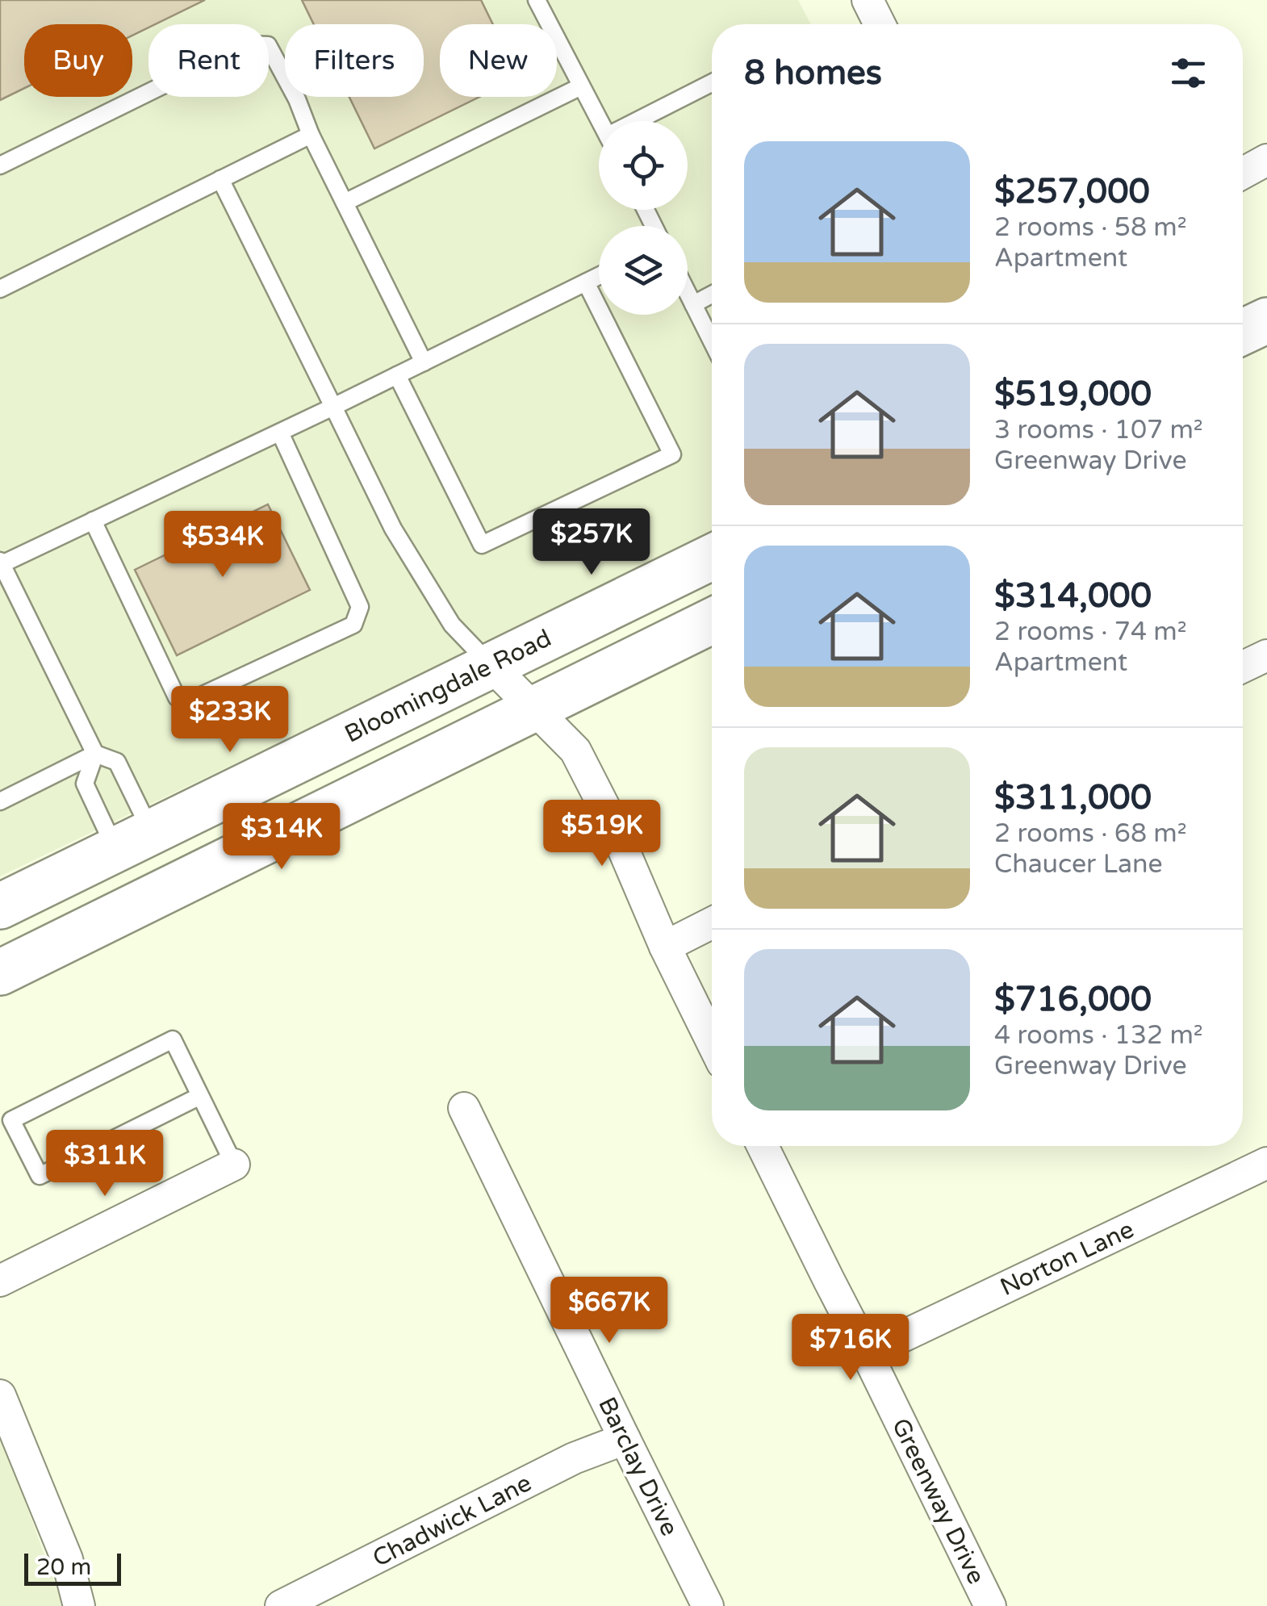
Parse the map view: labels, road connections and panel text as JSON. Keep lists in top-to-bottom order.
{
  "streets": {
    "main road": ["Bloomingdale Road"],
    "street": [
      "Norton Lane",
      "Barclay Drive",
      "Greenway Drive",
      "Chadwick Lane"
    ]
  },
  "crossings": [
    ["Norton Lane", "Greenway Drive"],
    ["Barclay Drive", "Chadwick Lane"]
  ],
  "scale_bar": "20 m",
  "page": {
    "chip": [
      "Buy",
      "Rent",
      "Filters",
      "New"
    ],
    "heading": "8 homes",
    "list": [
      {
        "name": "$257,000",
        "note": "2 rooms · 58 m² · Apartment"
      },
      {
        "name": "$519,000",
        "note": "3 rooms · 107 m² · Greenway Drive"
      },
      {
        "name": "$314,000",
        "note": "2 rooms · 74 m² · Apartment"
      },
      {
        "name": "$311,000",
        "note": "2 rooms · 68 m² · Chaucer Lane"
      },
      {
        "name": "$716,000",
        "note": "4 rooms · 132 m² · Greenway Drive"
      }
    ],
    "price": [
      "$257K",
      "$534K",
      "$233K",
      "$519K",
      "$314K",
      "$311K",
      "$667K",
      "$716K"
    ],
    "scale": "20 m"
  }
}
